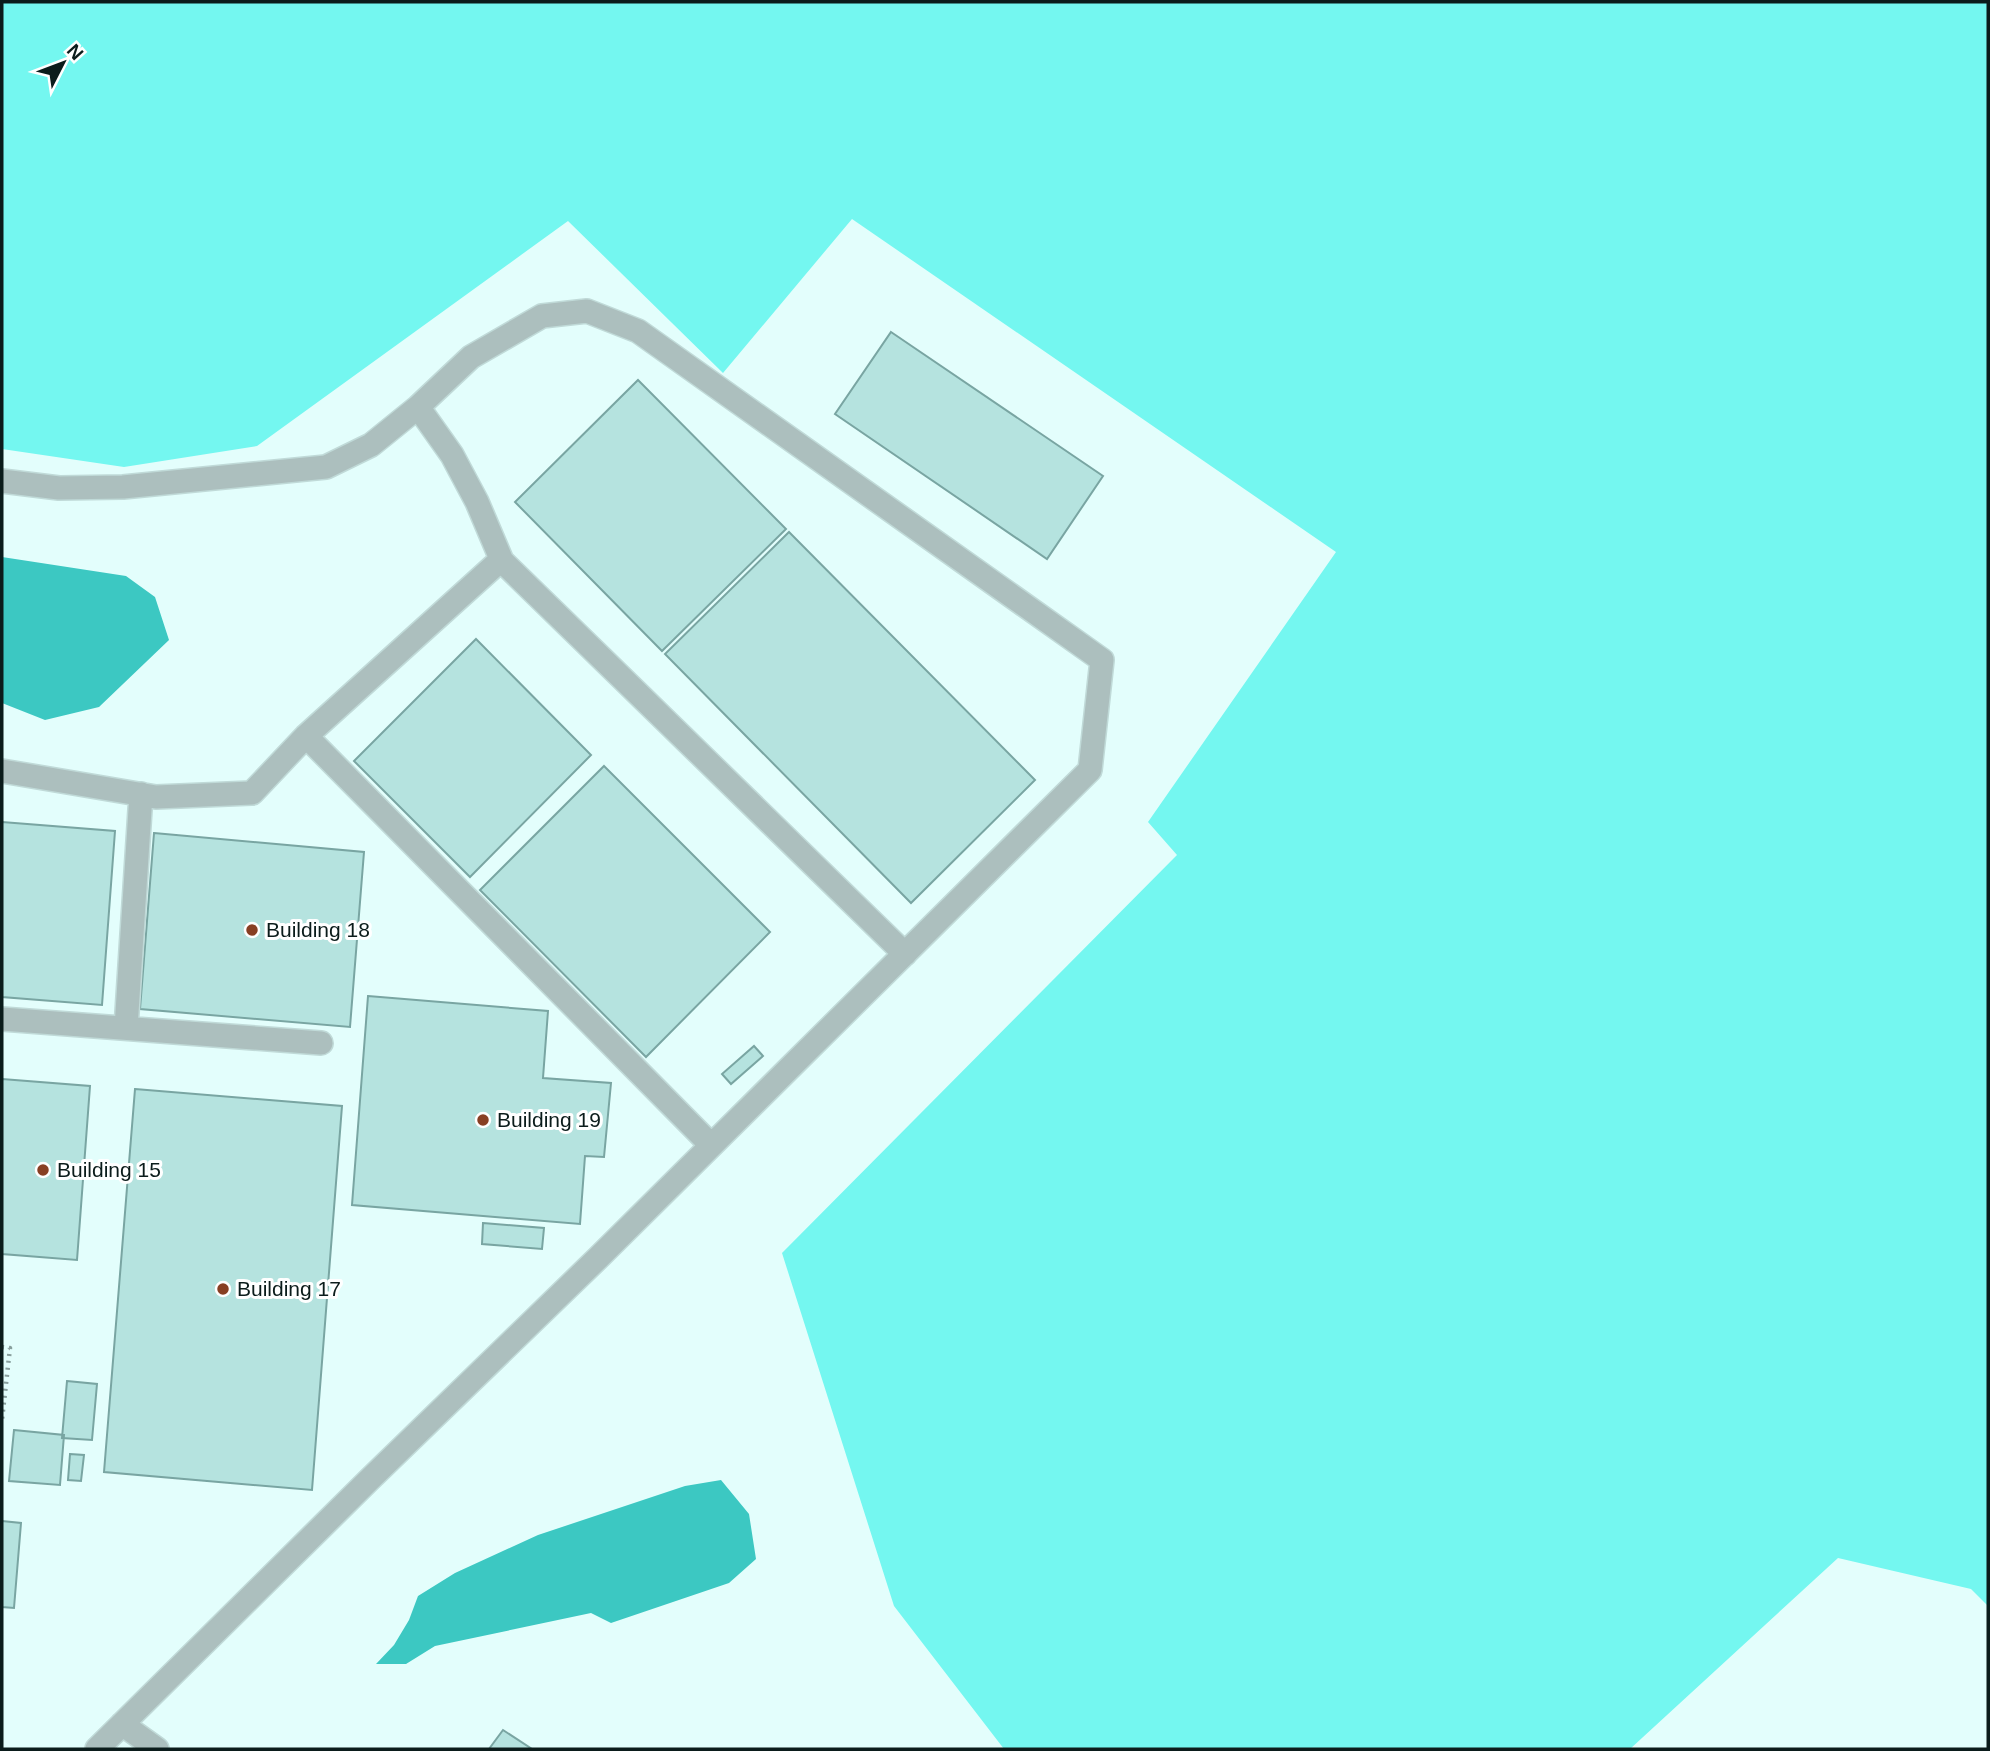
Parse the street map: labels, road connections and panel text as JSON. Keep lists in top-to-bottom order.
{
  "places": [
    "Building 18",
    "Building 19",
    "Building 15",
    "Building 17"
  ],
  "north": "top right"
}
